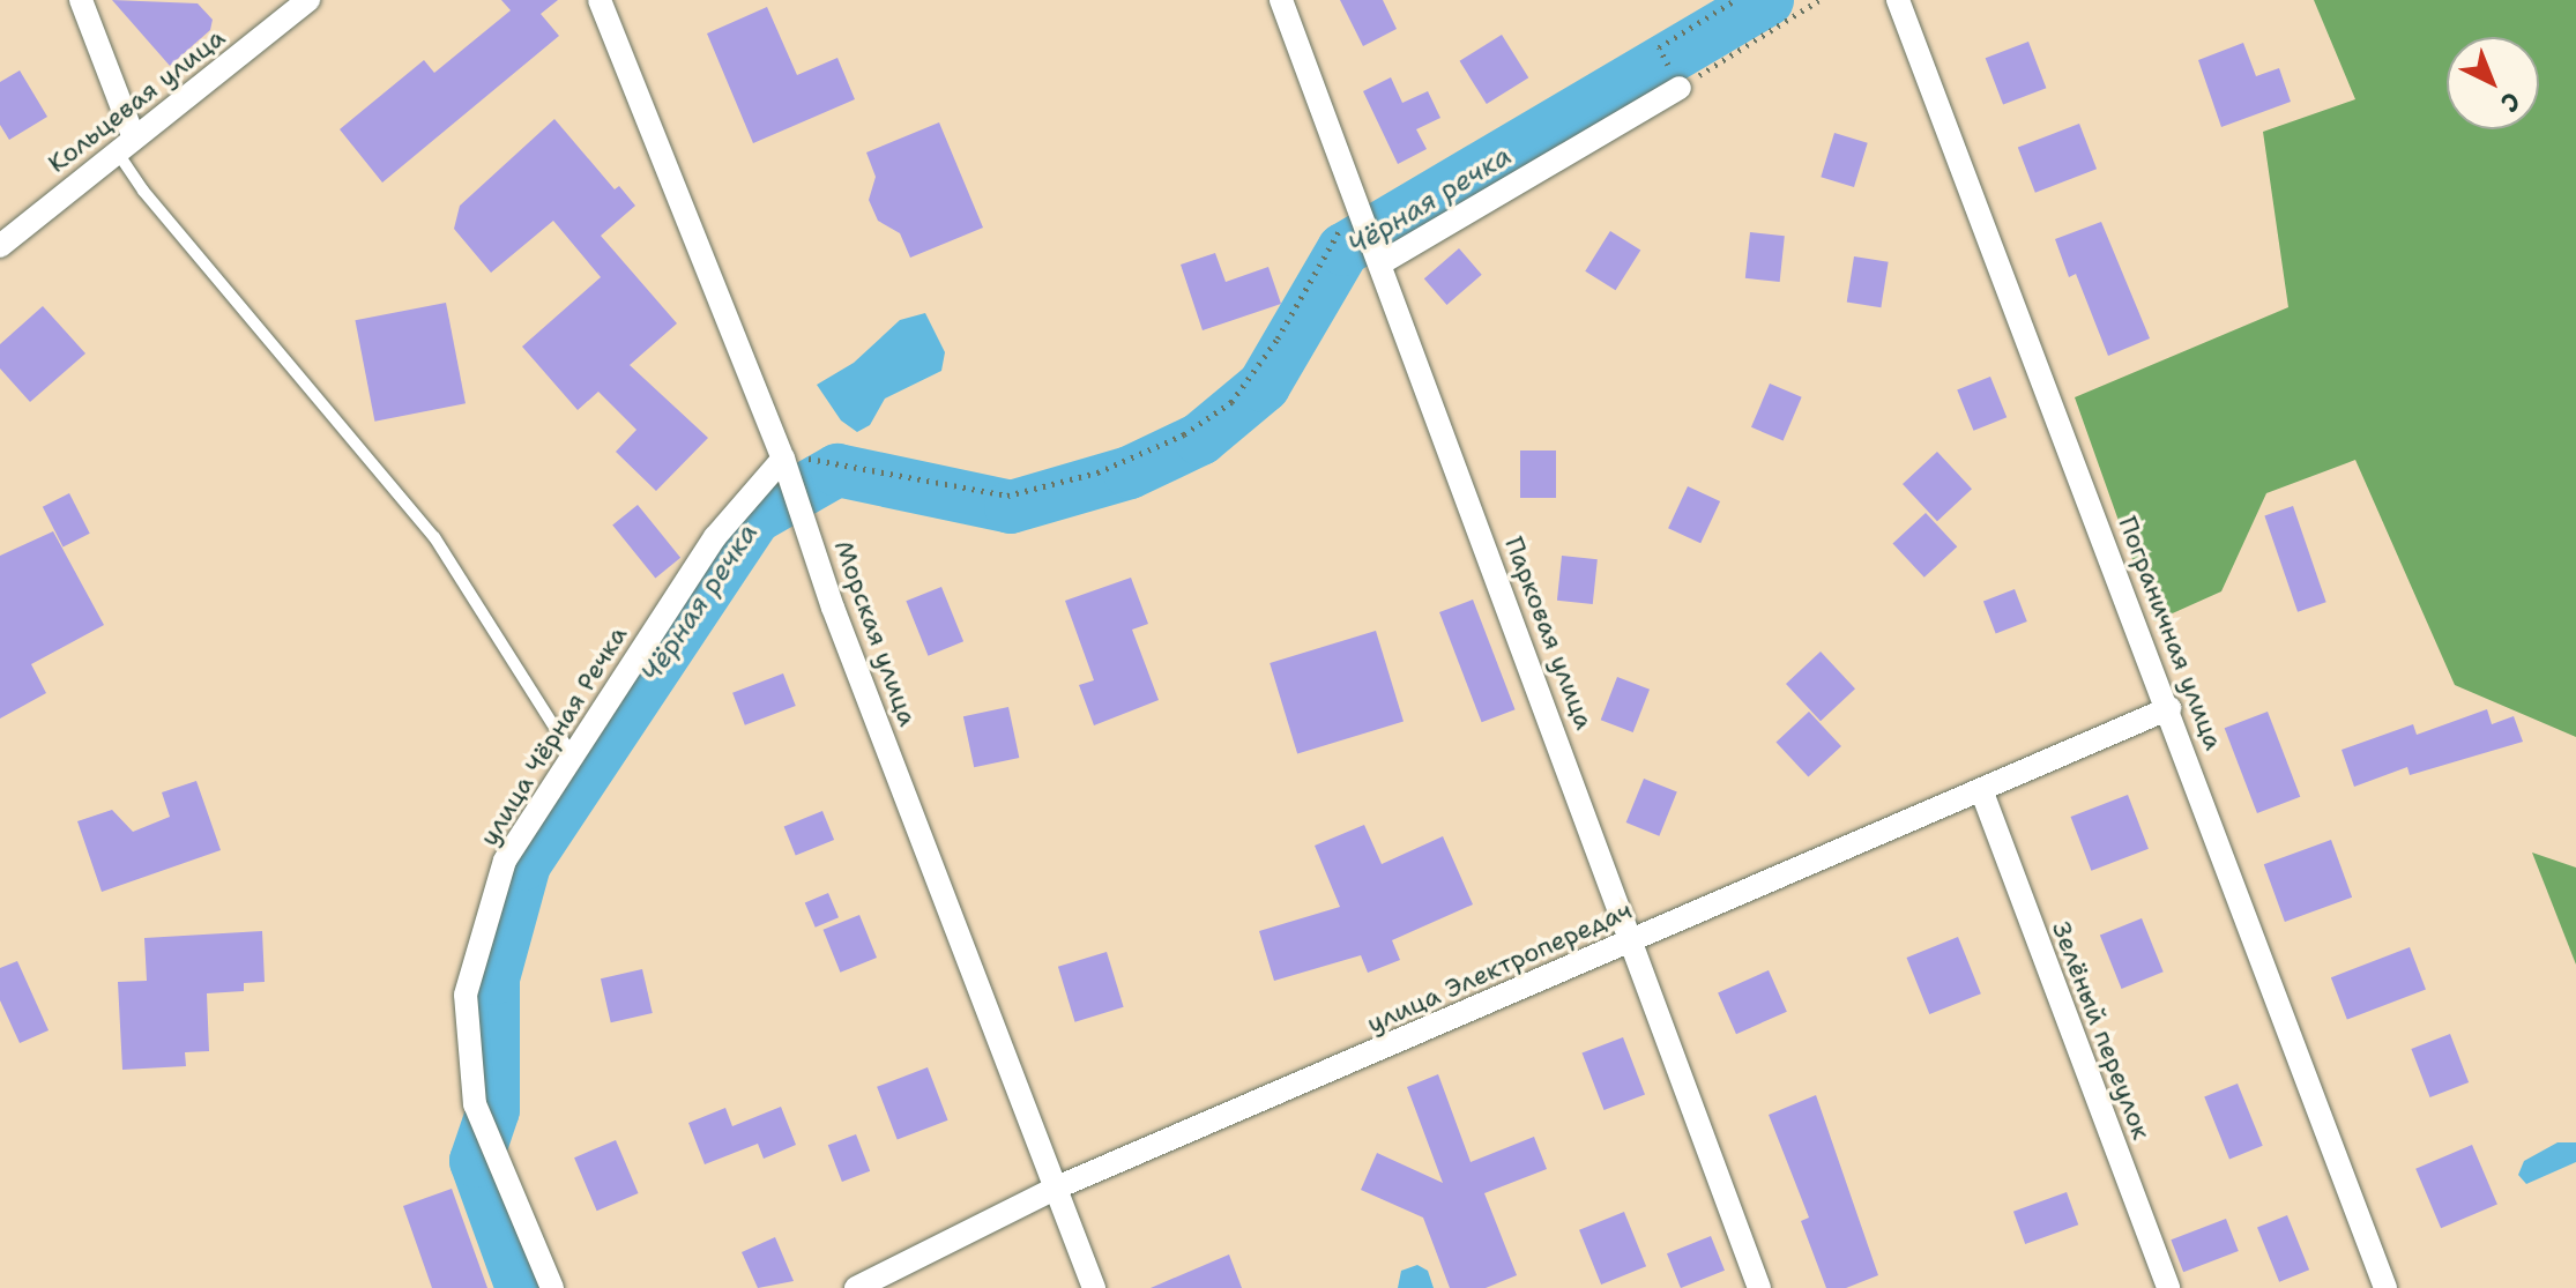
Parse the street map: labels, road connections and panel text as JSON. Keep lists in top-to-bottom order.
{
  "streets": {
    "street": [
      "Кольцевая улица",
      "Морская улица",
      "Парковая улица",
      "Пограничная улица",
      "улица Чёрная Речка",
      "улица Электропередач",
      "Зелёный переулок"
    ]
  },
  "crossings": [
    ["Морская улица", "улица Чёрная Речка"],
    ["Морская улица", "улица Электропередач"],
    ["Парковая улица", "улица Электропередач"],
    ["Пограничная улица", "улица Электропередач"],
    ["улица Электропередач", "Зелёный переулок"]
  ],
  "water": ["Чёрная речка"],
  "north": "bottom right"
}
